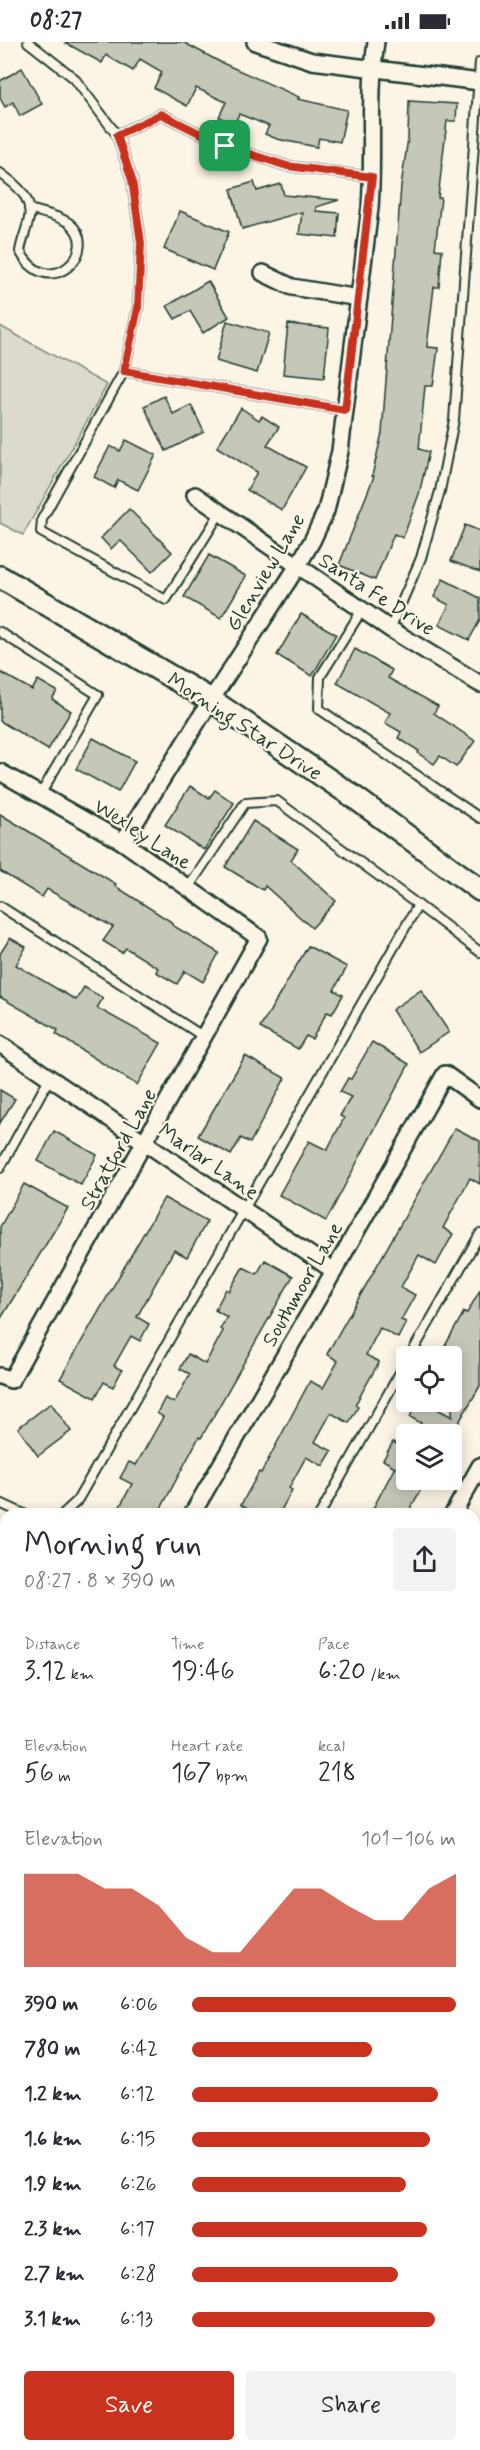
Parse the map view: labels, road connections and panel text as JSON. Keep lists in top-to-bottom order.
{
  "streets": {
    "street": [
      "Glenview Lane",
      "Santa Fe Drive",
      "Morning Star Drive",
      "Wexley Lane",
      "Stratford Lane",
      "Marlar Lane",
      "Southmoor Lane"
    ]
  },
  "crossings": [
    ["Glenview Lane", "Santa Fe Drive"],
    ["Glenview Lane", "Morning Star Drive"],
    ["Glenview Lane", "Wexley Lane"],
    ["Wexley Lane", "Stratford Lane"],
    ["Stratford Lane", "Marlar Lane"],
    ["Marlar Lane", "Southmoor Lane"]
  ],
  "page": {
    "status": "08:27",
    "heading": ["Morning run", "08:27 · 8 × 390 m"],
    "stats": [
      ["Distance", "3.12 km"],
      ["Time", "19:46"],
      ["Pace", "6:20 /km"],
      ["Elevation", "56 m"],
      ["Heart rate", "167 bpm"],
      ["kcal", "218"]
    ],
    "chart": ["Elevation", "101–106 m"],
    "list": [
      {
        "name": "390 m",
        "note": "6:06"
      },
      {
        "name": "780 m",
        "note": "6:42"
      },
      {
        "name": "1.2 km",
        "note": "6:12"
      },
      {
        "name": "1.6 km",
        "note": "6:15"
      },
      {
        "name": "1.9 km",
        "note": "6:26"
      },
      {
        "name": "2.3 km",
        "note": "6:17"
      },
      {
        "name": "2.7 km",
        "note": "6:28"
      },
      {
        "name": "3.1 km",
        "note": "6:13"
      }
    ],
    "buttons": ["Save", "Share"]
  }
}
